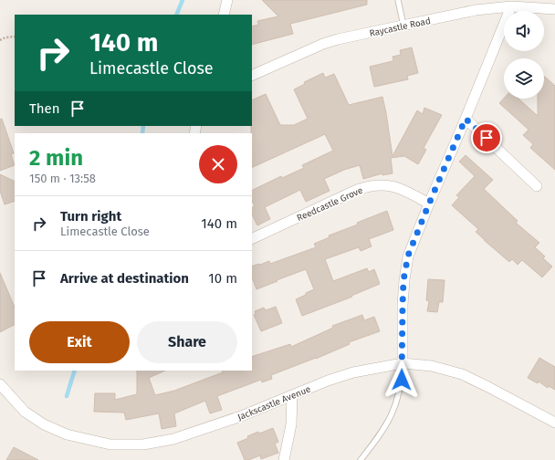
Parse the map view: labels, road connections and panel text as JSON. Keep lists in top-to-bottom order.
{
  "streets": {
    "street": ["Raycastle Road", "Reedcastle Grove", "Jackscastle Avenue"]
  },
  "page": {
    "turn": ["140 m", "Limecastle Close"],
    "then": "Then",
    "heading": ["2 min", "150 m · 13:58"],
    "list": [
      {
        "name": "Turn right",
        "note": "Limecastle Close",
        "value": "140 m"
      },
      {
        "name": "Arrive at destination",
        "value": "10 m"
      }
    ],
    "buttons": ["Exit", "Share"]
  }
}
